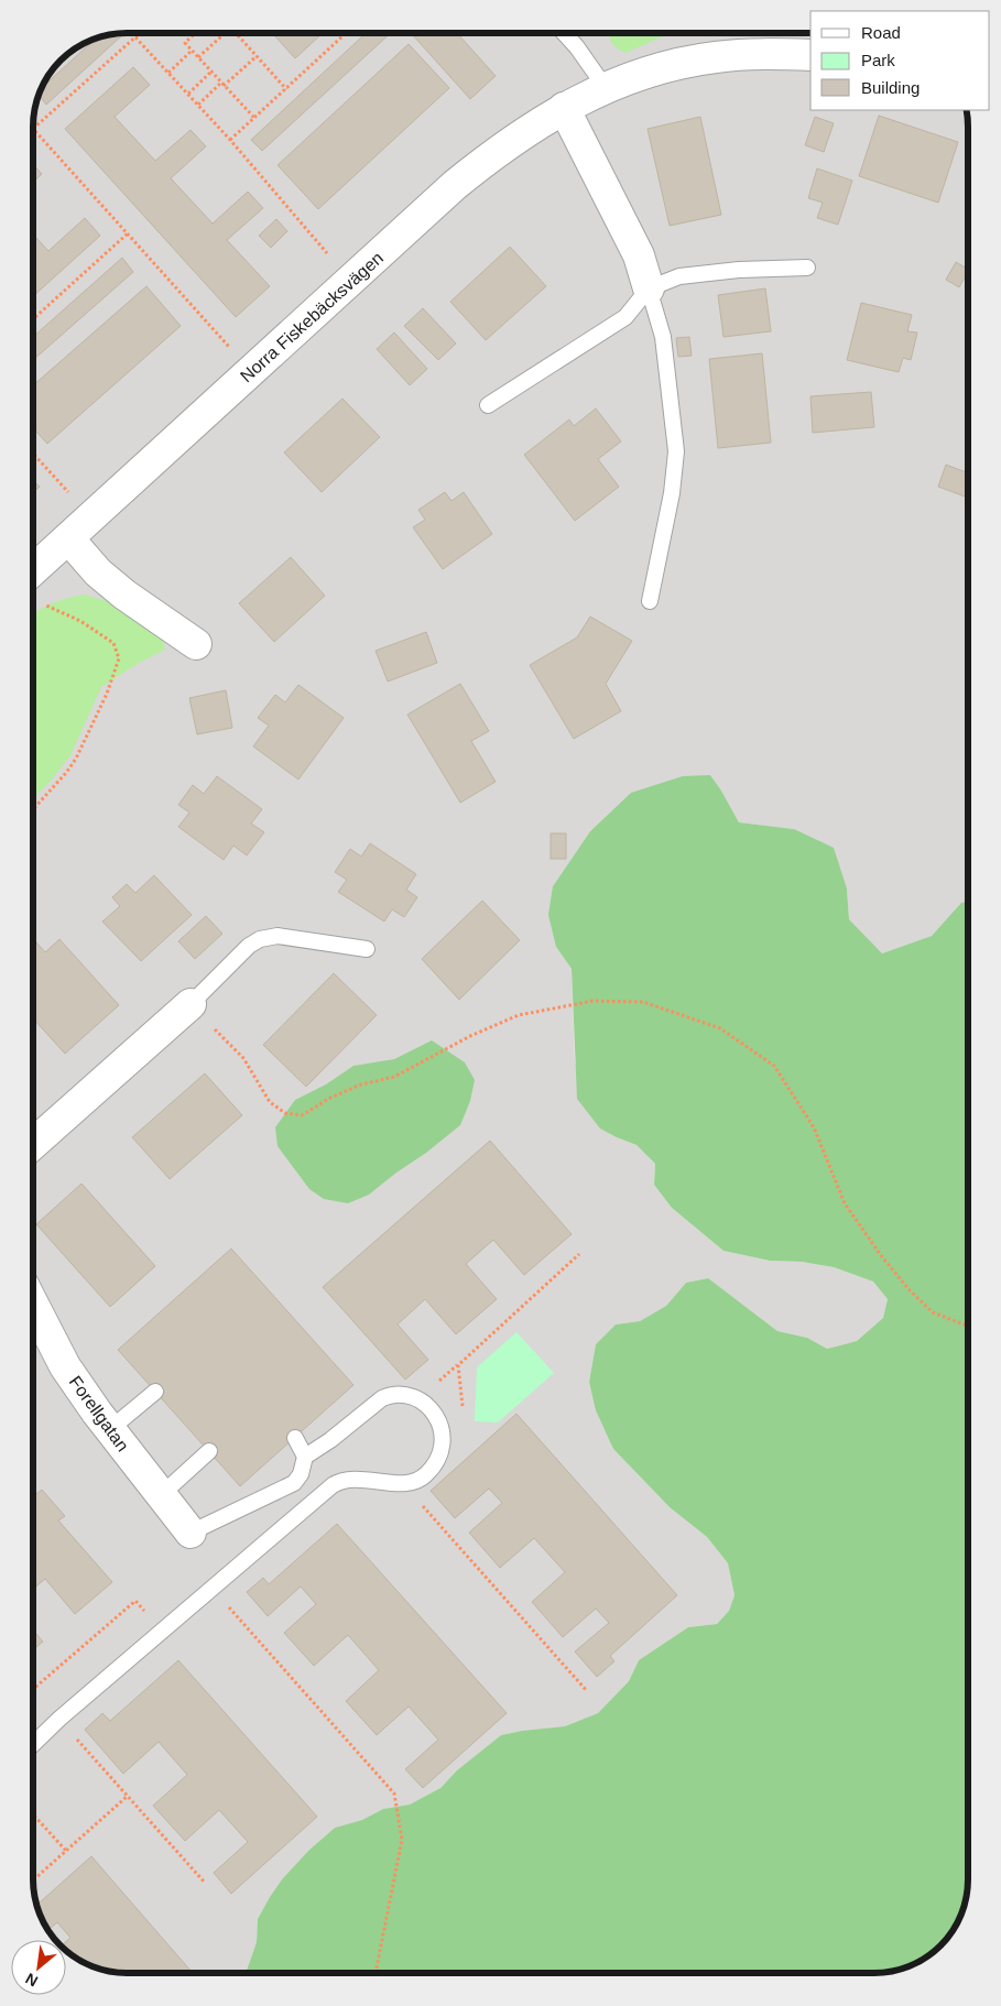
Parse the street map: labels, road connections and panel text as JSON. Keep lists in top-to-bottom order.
{
  "streets": {
    "street": ["Norra Fiskebäcksvägen", "Forellgatan"]
  },
  "legend": ["Road", "Park", "Building"],
  "north": "bottom left"
}
